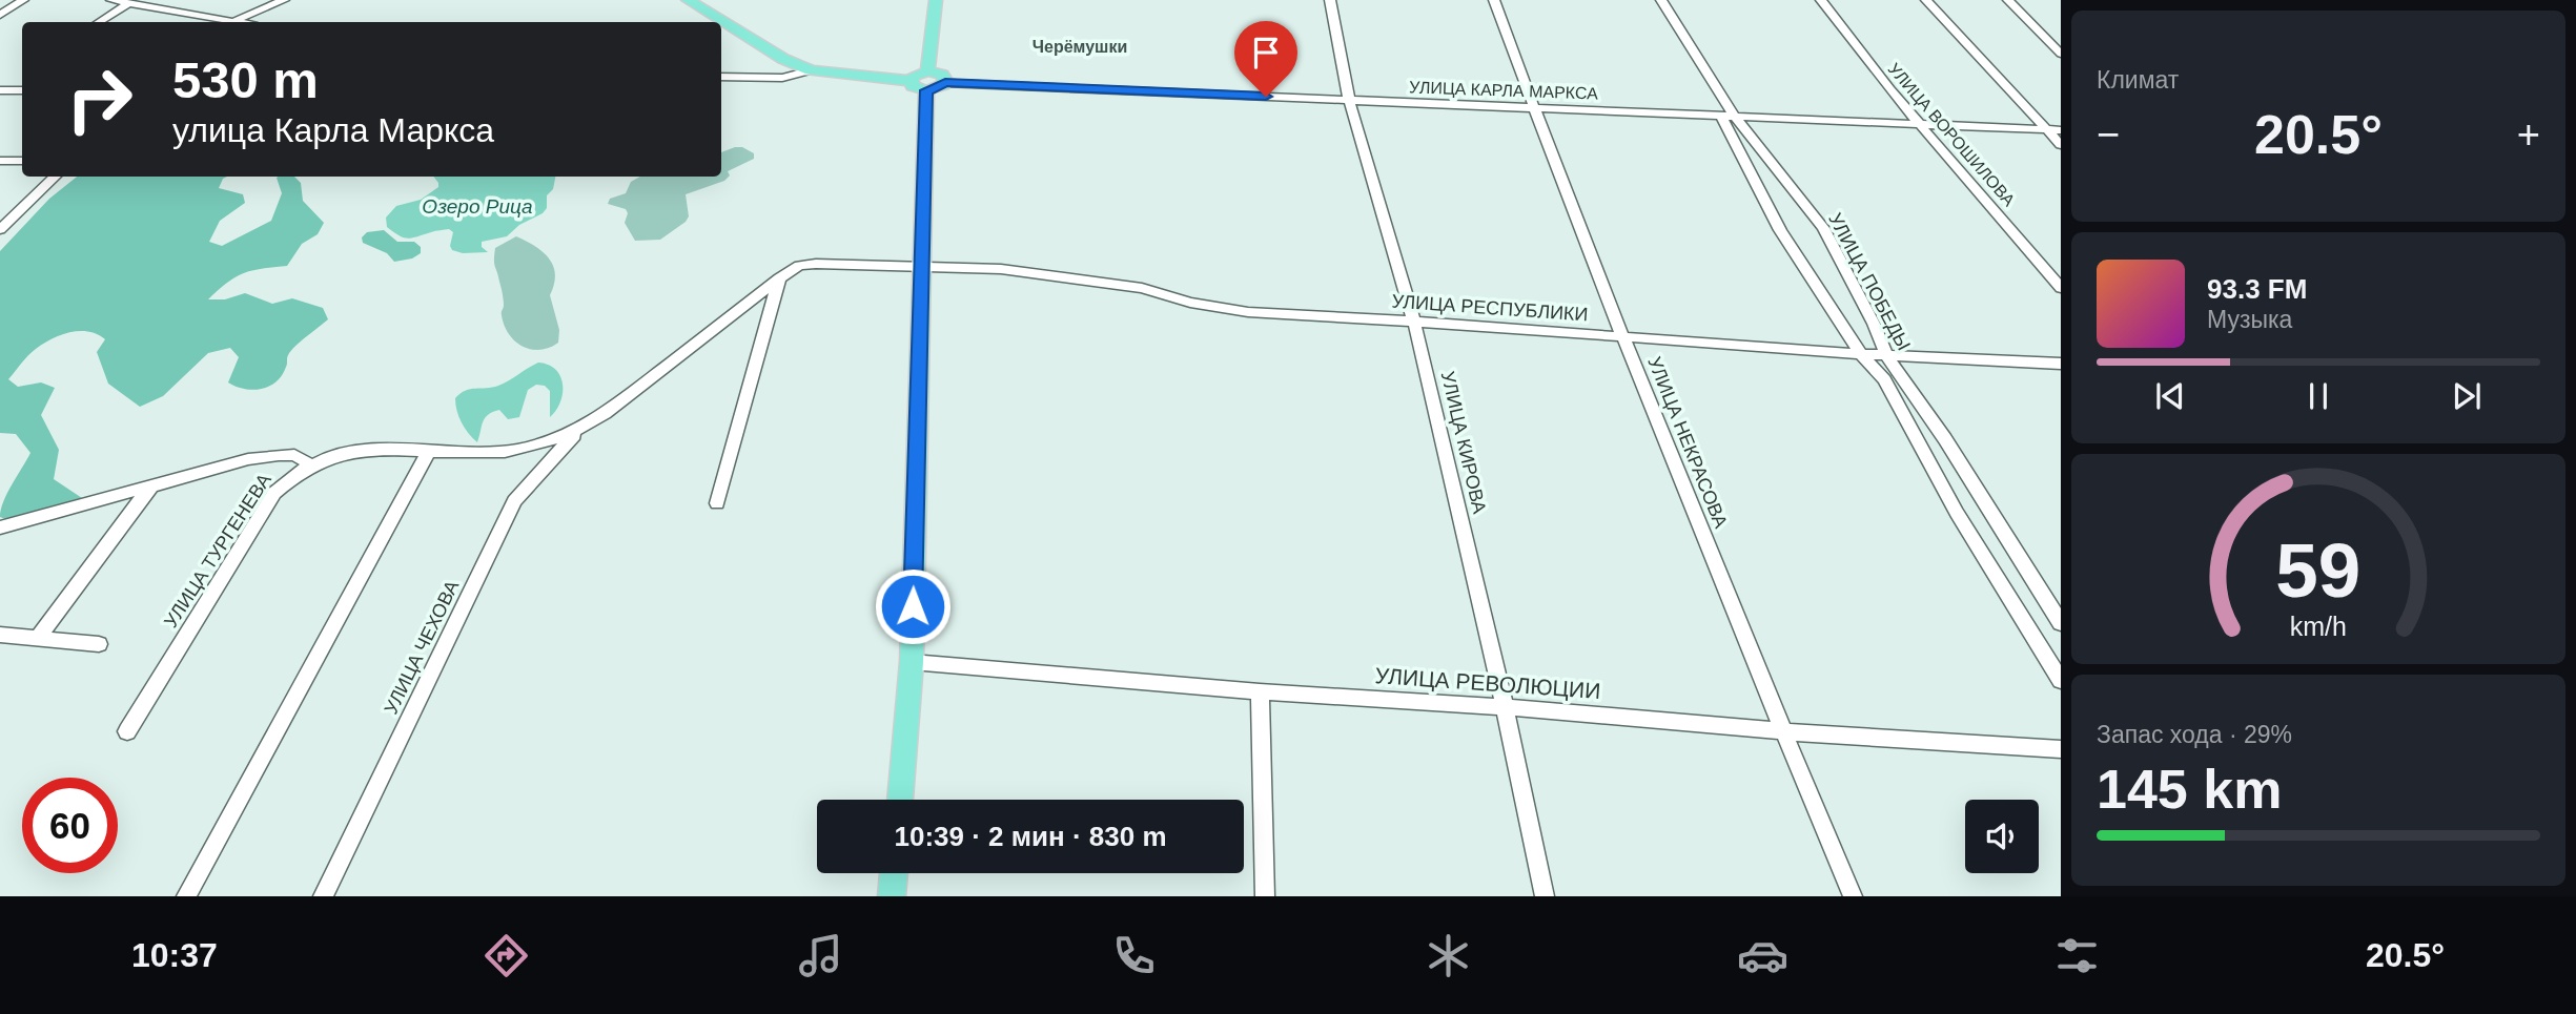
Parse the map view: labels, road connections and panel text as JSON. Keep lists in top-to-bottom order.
{
  "streets": {
    "street": [
      "УЛИЦА КАРЛА МАРКСА",
      "УЛИЦА ВОРОШИЛОВА",
      "УЛИЦА ПОБЕДЫ",
      "УЛИЦА РЕСПУБЛИКИ",
      "УЛИЦА КИРОВА",
      "УЛИЦА НЕКРАСОВА",
      "УЛИЦА ТУРГЕНЕВА",
      "УЛИЦА ЧЕХОВА",
      "УЛИЦА РЕВОЛЮЦИИ"
    ]
  },
  "crossings": [
    ["УЛИЦА КАРЛА МАРКСА", "УЛИЦА ВОРОШИЛОВА"],
    ["УЛИЦА КАРЛА МАРКСА", "УЛИЦА ПОБЕДЫ"],
    ["УЛИЦА КАРЛА МАРКСА", "УЛИЦА КИРОВА"],
    ["УЛИЦА КАРЛА МАРКСА", "УЛИЦА НЕКРАСОВА"],
    ["УЛИЦА ПОБЕДЫ", "УЛИЦА РЕСПУБЛИКИ"],
    ["УЛИЦА РЕСПУБЛИКИ", "УЛИЦА КИРОВА"],
    ["УЛИЦА РЕСПУБЛИКИ", "УЛИЦА НЕКРАСОВА"],
    ["УЛИЦА РЕСПУБЛИКИ", "УЛИЦА ТУРГЕНЕВА"],
    ["УЛИЦА РЕСПУБЛИКИ", "УЛИЦА ЧЕХОВА"],
    ["УЛИЦА КИРОВА", "УЛИЦА РЕВОЛЮЦИИ"],
    ["УЛИЦА НЕКРАСОВА", "УЛИЦА РЕВОЛЮЦИИ"],
    ["УЛИЦА ТУРГЕНЕВА", "УЛИЦА ЧЕХОВА"]
  ],
  "districts": ["Черёмушки"],
  "water": ["Озеро Рица"],
  "page": {
    "tile": [
      "Климат",
      ["Запас хода · 29%", "145 km"]
    ],
    "turn": ["530 m", "улица Карла Маркса"],
    "heat": ["−", "20.5°", "+"],
    "song": ["93.3 FM", "Музыка"],
    "limit": "60",
    "trip": "10:39 · 2 мин · 830 m",
    "tabs": ["10:37", "20.5°"],
    "gauge": ["59", "km/h"]
  }
}
